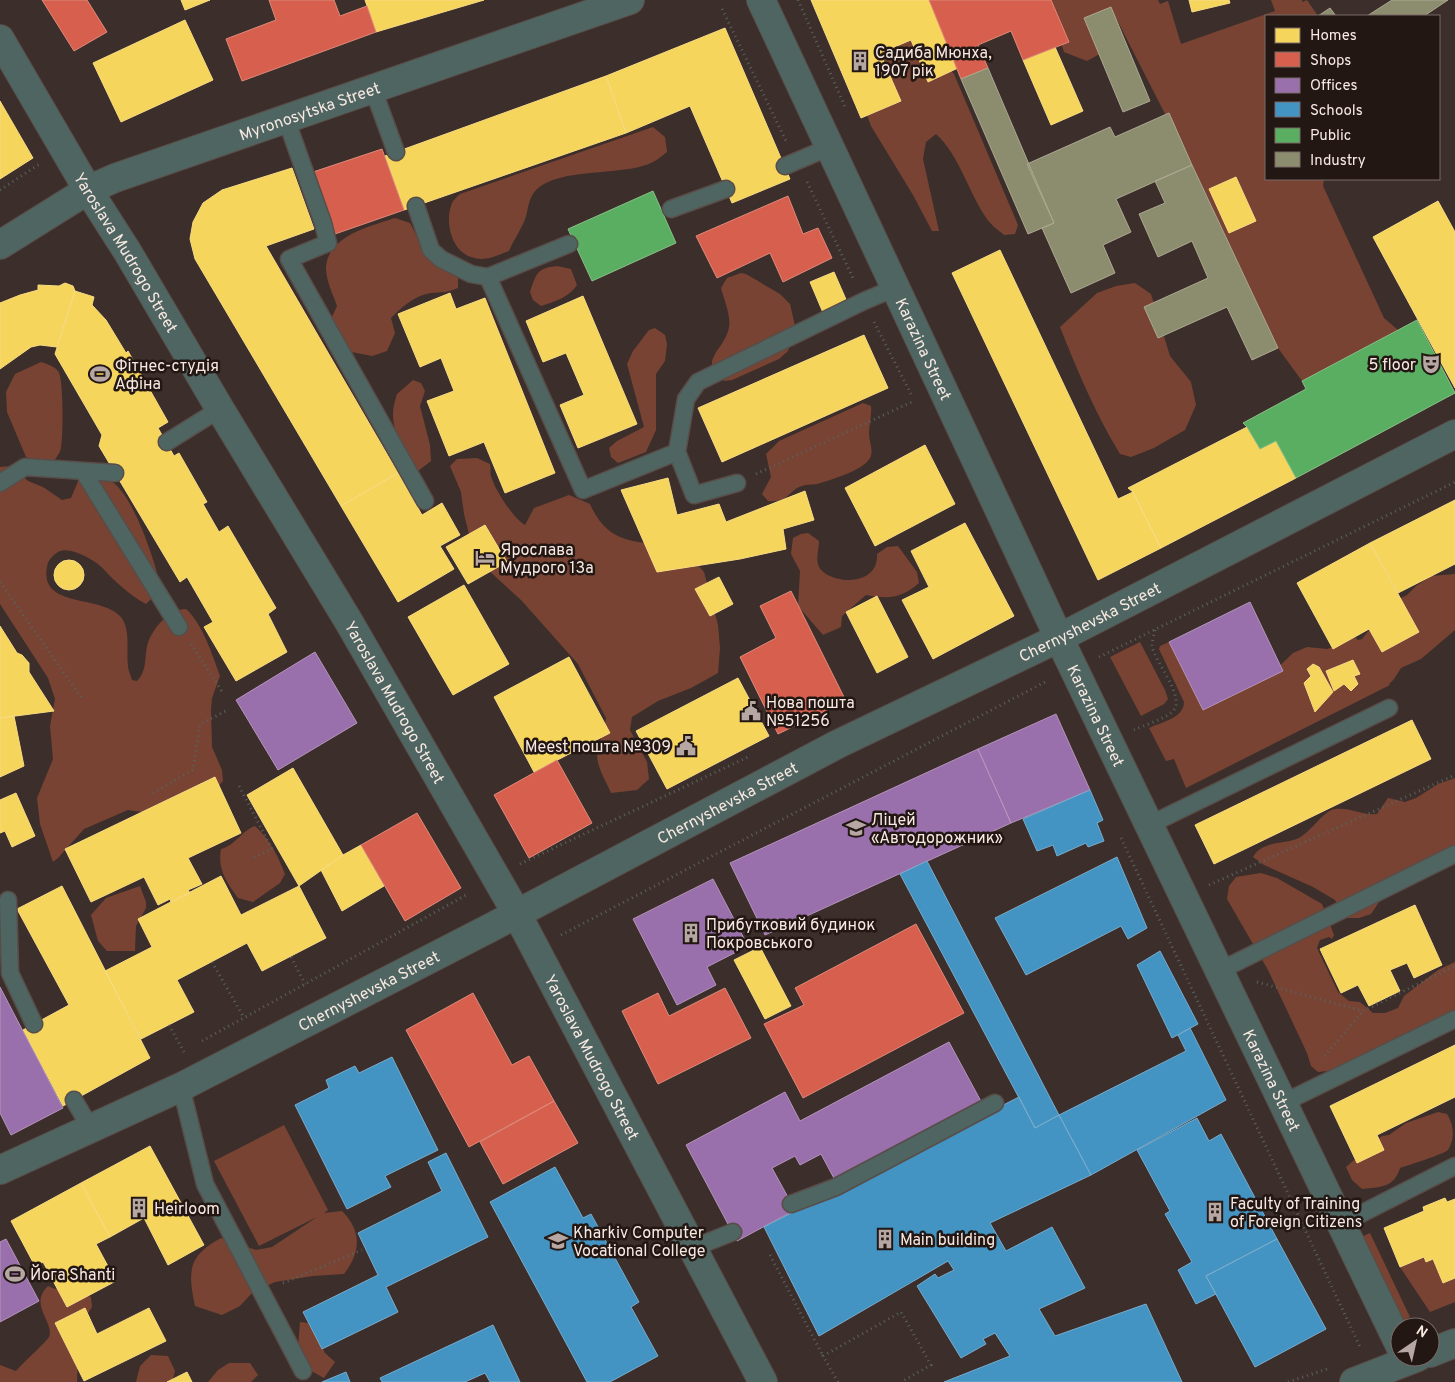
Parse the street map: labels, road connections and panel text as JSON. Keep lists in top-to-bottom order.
{
  "streets": {
    "street": [
      "Myronosytska Street",
      "Yaroslava Mudrogo Street",
      "Karazina Street",
      "Chernyshevska Street"
    ]
  },
  "crossings": [
    ["Myronosytska Street", "Yaroslava Mudrogo Street"],
    ["Yaroslava Mudrogo Street", "Chernyshevska Street"],
    ["Karazina Street", "Chernyshevska Street"]
  ],
  "places": {
    "building": [
      "Садиба Мюнха, 1907 рік",
      "Прибутковий будинок Покровського",
      "Heirloom",
      "Faculty of Training of Foreign Citizens",
      "Main building"
    ],
    "theatre": ["5 floor"],
    "sports": ["Фітнес-студія Афіна", "Йога Shanti"],
    "hotel": ["Ярослава Мудрого 13а"],
    "public building": ["Нова пошта №51256", "Meest пошта №309"],
    "school or university": ["Ліцей «Автодорожник»", "Kharkiv Computer Vocational College"]
  },
  "legend": [
    "Homes",
    "Shops",
    "Offices",
    "Schools",
    "Public",
    "Industry"
  ],
  "north": "top right"
}
